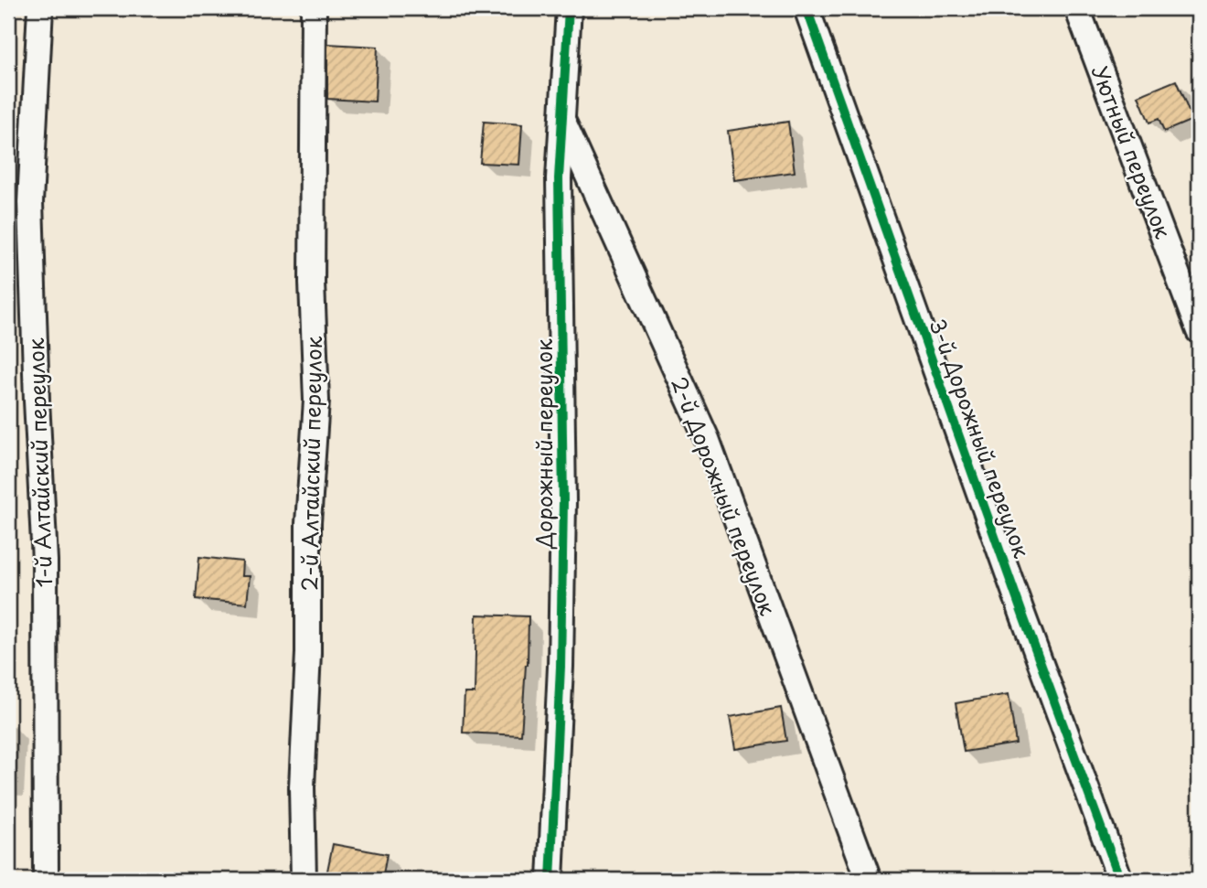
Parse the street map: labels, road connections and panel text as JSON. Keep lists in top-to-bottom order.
{
  "streets": {
    "street": [
      "Уютный переулок",
      "3-й Дорожный переулок",
      "Дорожный переулок",
      "1-й Алтайский переулок",
      "2-й Алтайский переулок",
      "2-й Дорожный переулок"
    ]
  },
  "crossings": [
    ["Дорожный переулок", "2-й Дорожный переулок"]
  ]
}
